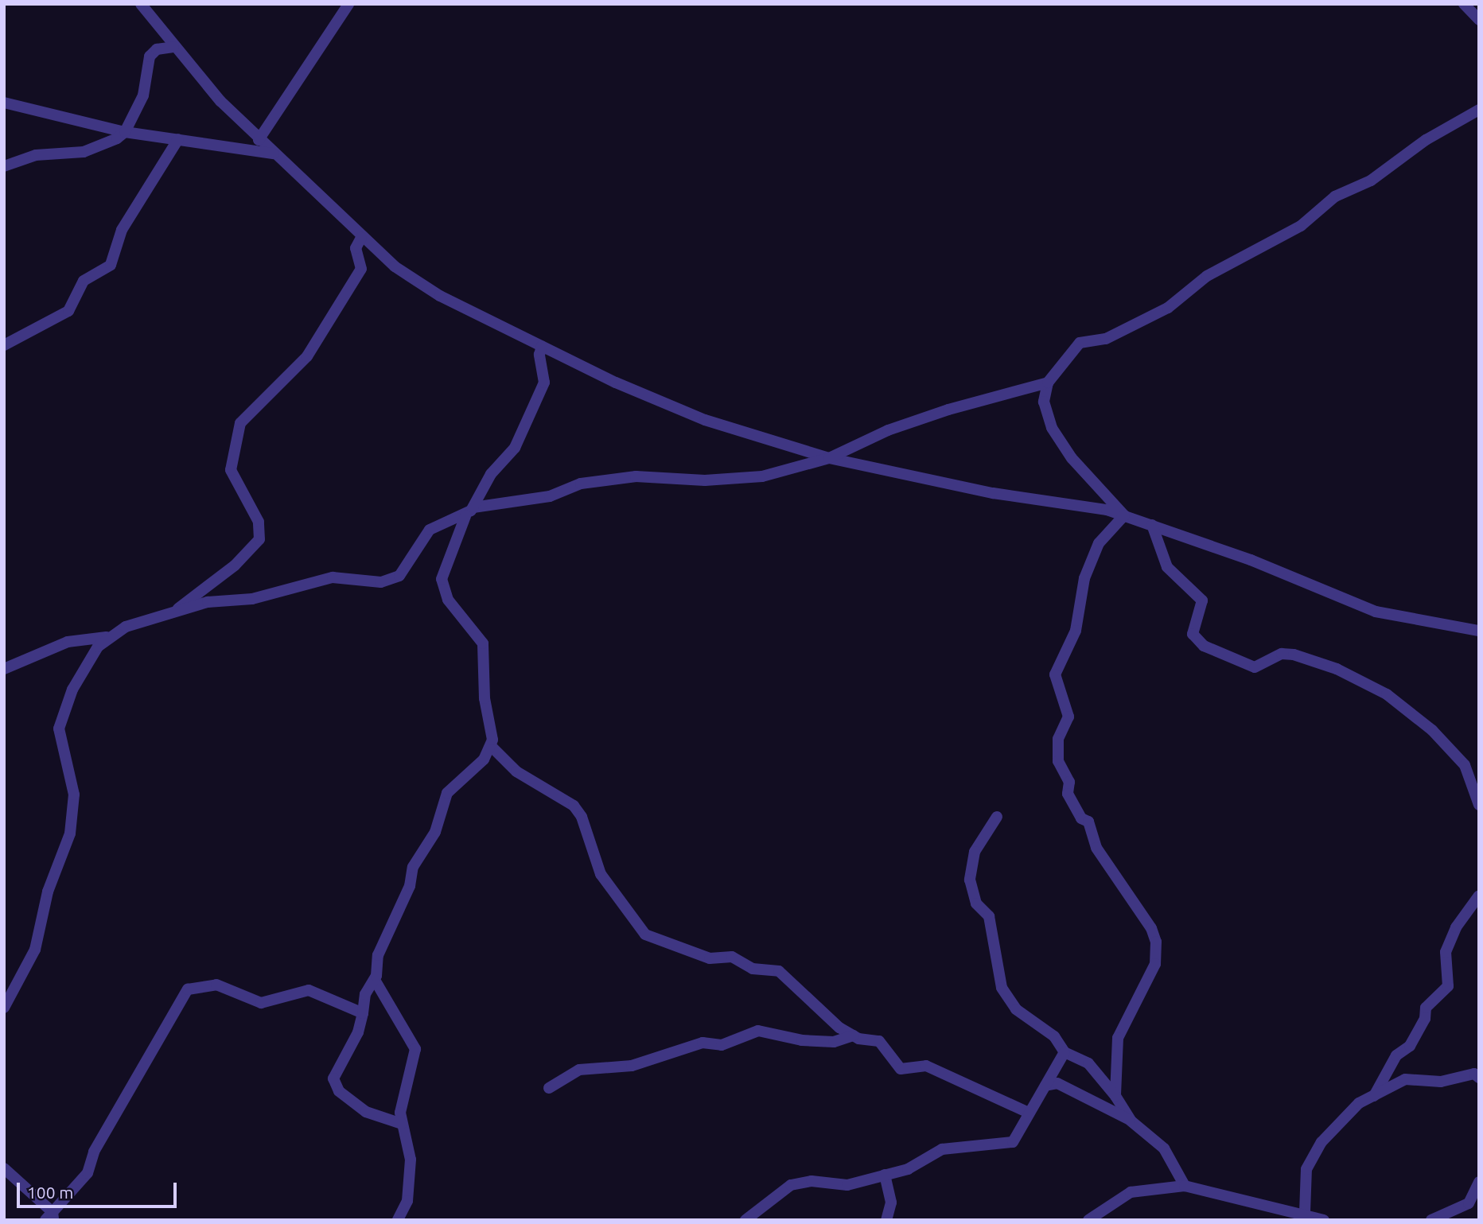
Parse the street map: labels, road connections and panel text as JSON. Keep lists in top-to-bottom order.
{
  "scale_bar": "100 m"
}
